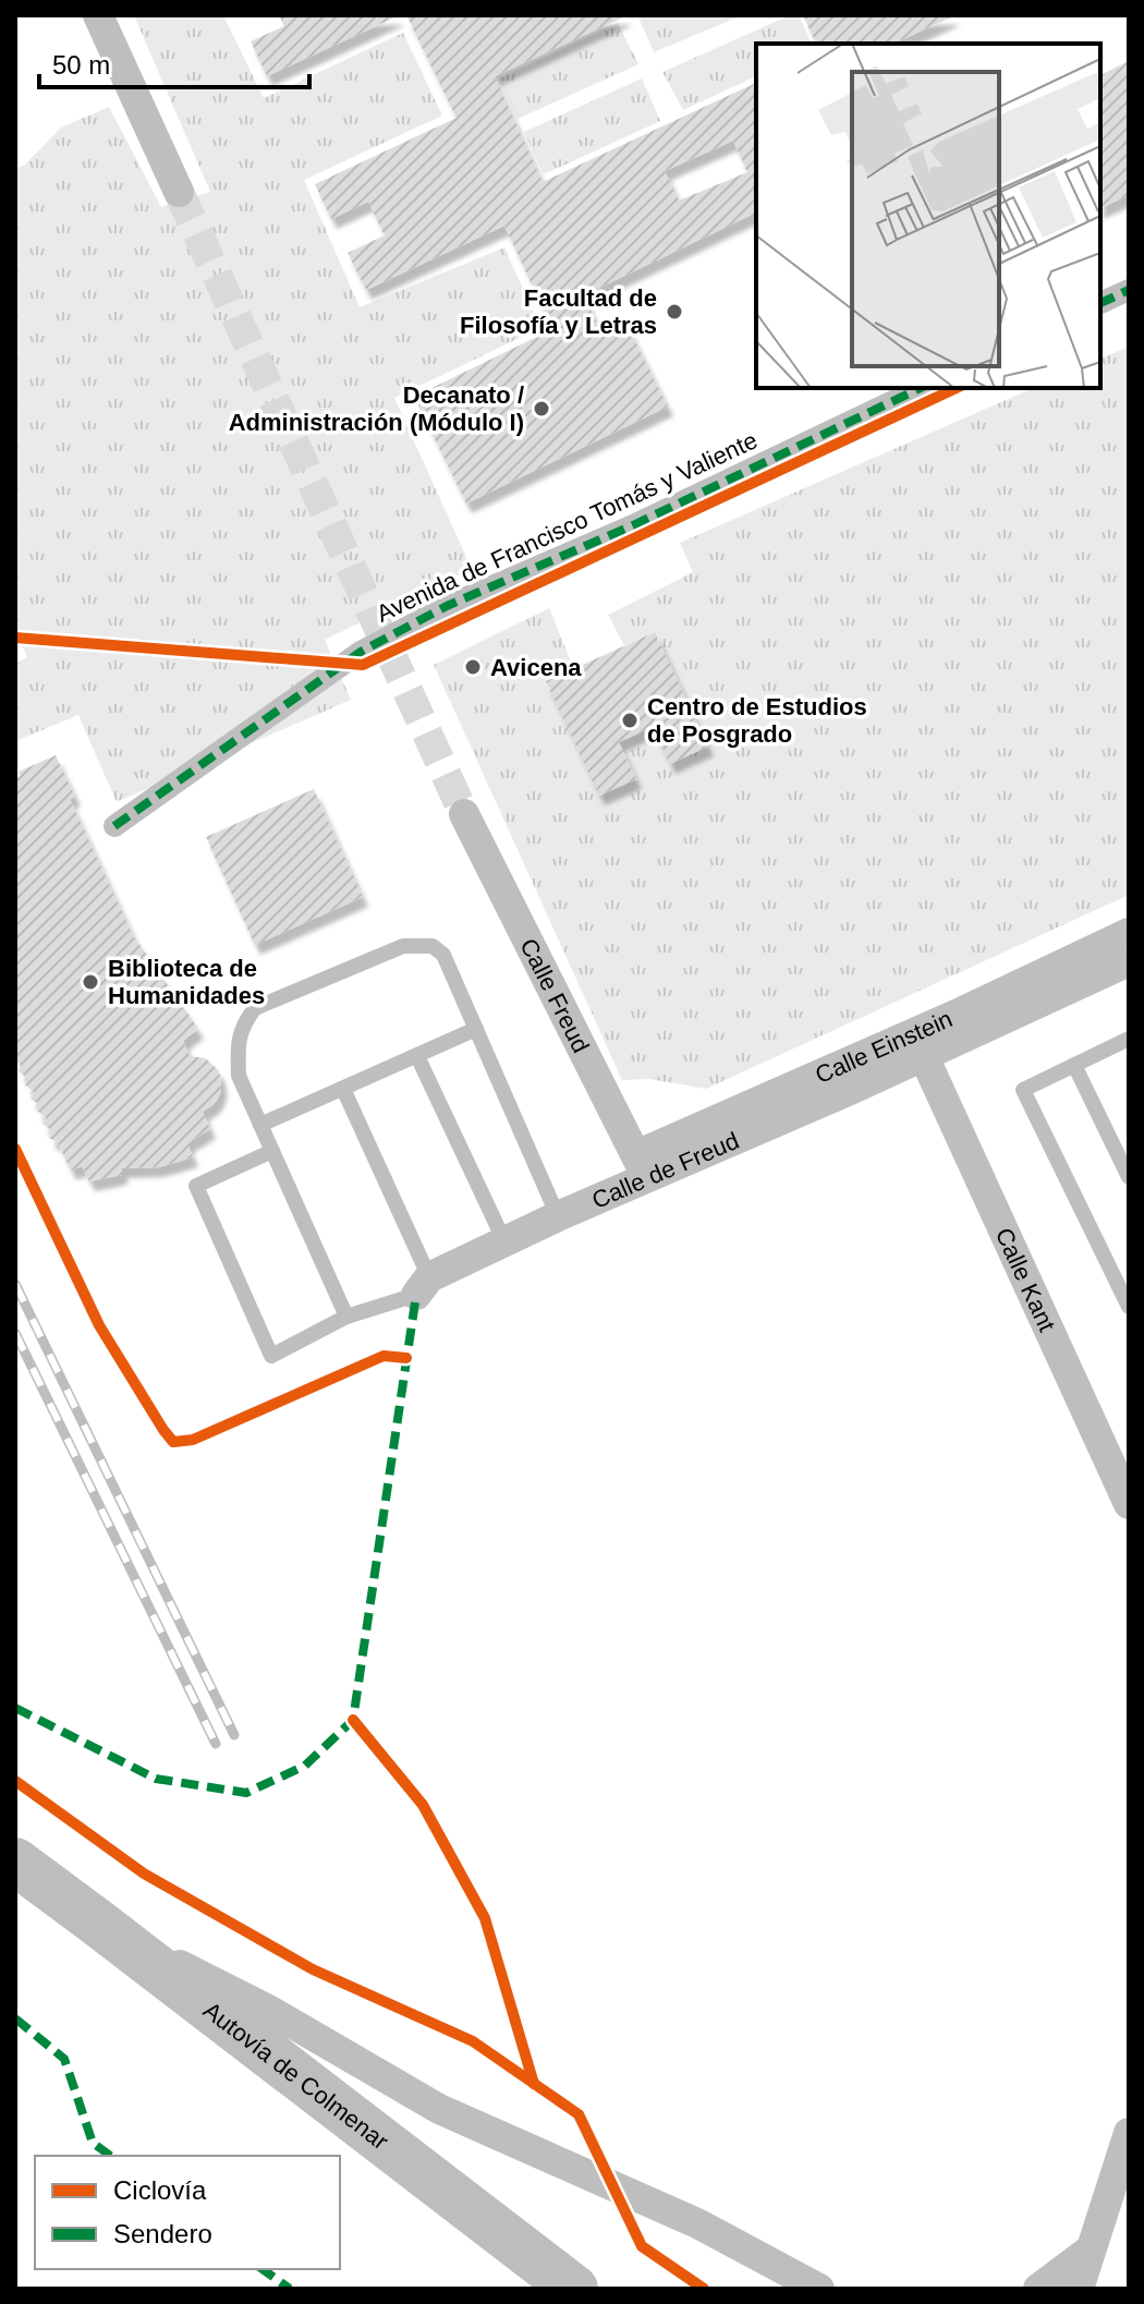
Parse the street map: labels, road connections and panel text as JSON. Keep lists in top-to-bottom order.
{
  "streets": {
    "highway": ["Autovía de Colmenar"],
    "street": [
      "Avenida de Francisco Tomás y Valiente",
      "Calle Freud",
      "Calle Einstein",
      "Calle de Freud",
      "Calle Kant"
    ]
  },
  "crossings": [
    ["Calle Freud", "Calle Einstein"],
    ["Calle Freud", "Calle de Freud"],
    ["Calle Einstein", "Calle de Freud"],
    ["Calle Einstein", "Calle Kant"]
  ],
  "places": [
    "Facultad de Filosofía y Letras",
    "Decanato / Administración (Módulo I)",
    "Avicena",
    "Centro de Estudios de Posgrado",
    "Biblioteca de Humanidades"
  ],
  "legend": ["Ciclovía", "Sendero"],
  "scale_bar": "50 m"
}
